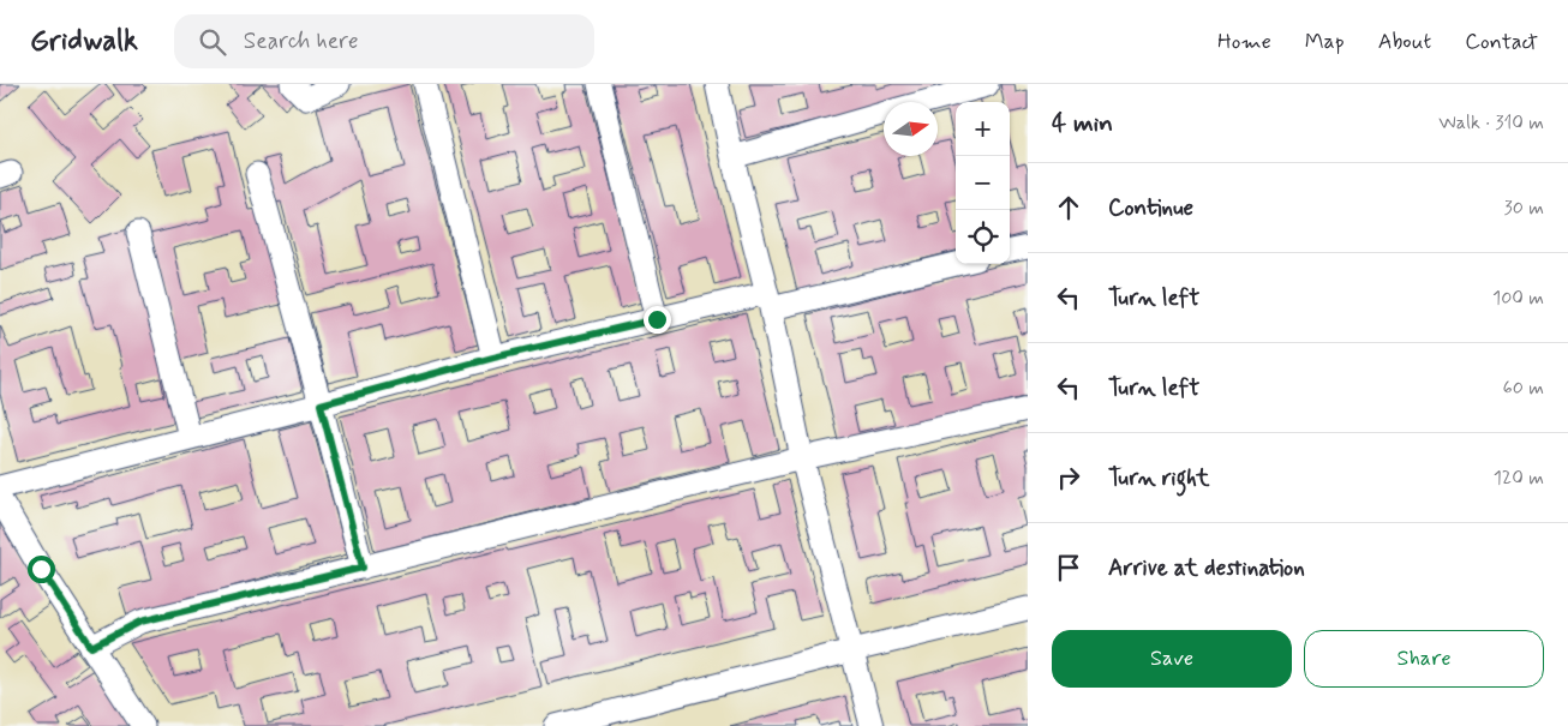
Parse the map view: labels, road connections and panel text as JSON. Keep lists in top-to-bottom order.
{
  "north": "right",
  "page": {
    "header": "Gridwalk",
    "search": "Search here",
    "nav": [
      "Home",
      "Map",
      "About",
      "Contact"
    ],
    "heading": ["4 min", "Walk · 310 m"],
    "map_buttons": ["+", "−"],
    "list": [
      ["Continue", "30 m"],
      ["Turn left", "100 m"],
      ["Turn left", "60 m"],
      ["Turn right", "120 m"],
      "Arrive at destination"
    ],
    "buttons": ["Save", "Share"]
  }
}
